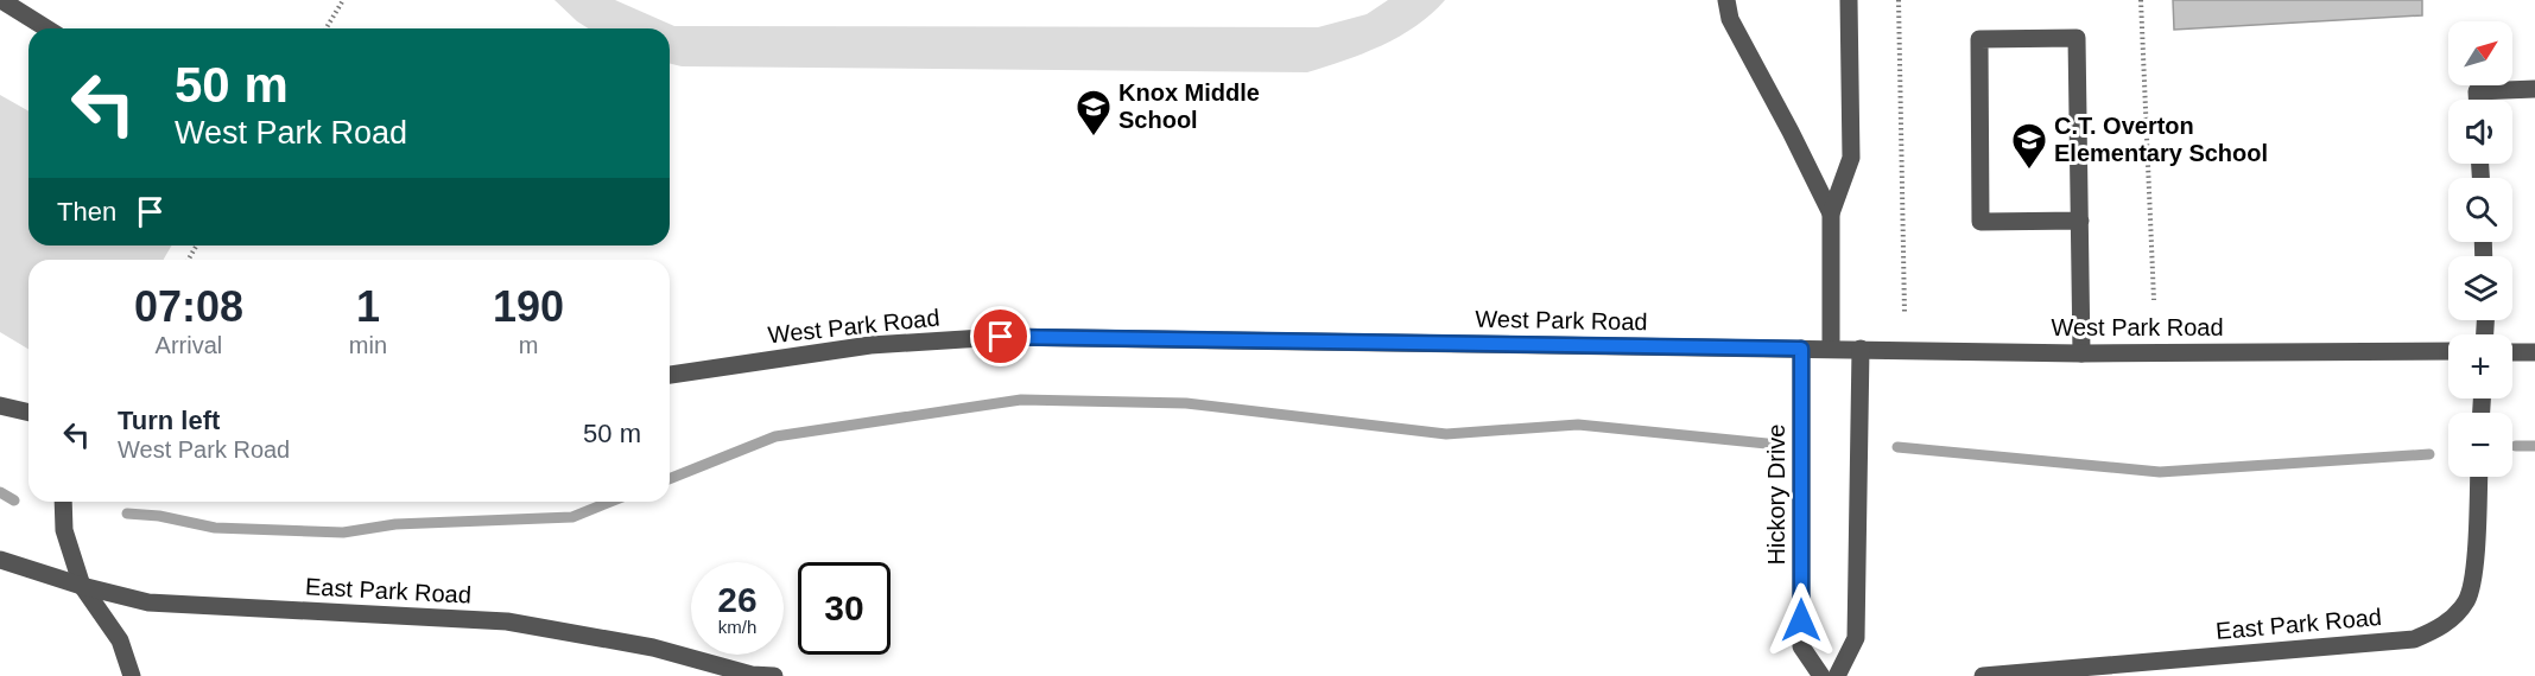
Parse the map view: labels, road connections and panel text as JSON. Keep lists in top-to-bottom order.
{
  "streets": {
    "street": ["West Park Road", "Hickory Drive", "East Park Road"]
  },
  "crossings": [
    ["West Park Road", "Hickory Drive"]
  ],
  "places": {
    "school or university": ["Knox Middle School", "C.T. Overton Elementary School"]
  },
  "north": "top right",
  "page": {
    "map_buttons": ["+", "−"],
    "turn": ["50 m", "West Park Road"],
    "then": "Then",
    "eta": [
      "07:08",
      "Arrival",
      "1",
      "min",
      "190",
      "m"
    ],
    "list": [
      {
        "name": "Turn left",
        "note": "West Park Road",
        "value": "50 m"
      }
    ],
    "speed": "26 km/h",
    "limit": "30"
  }
}
